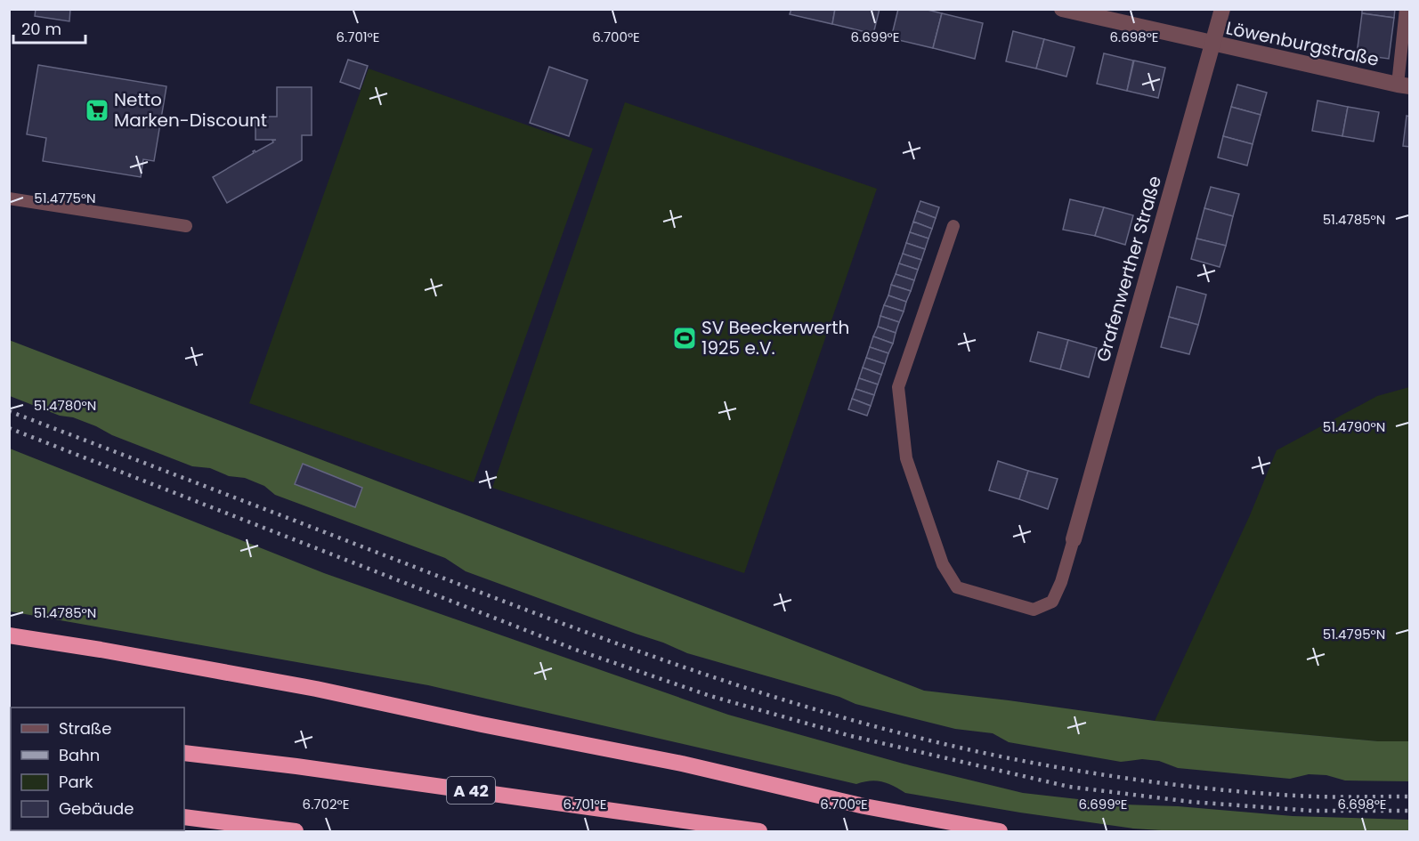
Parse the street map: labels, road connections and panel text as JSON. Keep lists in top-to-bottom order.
{
  "streets": {
    "highway": ["A 42"],
    "street": ["Löwenburgstraße", "Grafenwerther Straße"]
  },
  "crossings": [
    ["Löwenburgstraße", "Grafenwerther Straße"]
  ],
  "places": {
    "supermarket": ["Netto Marken-Discount"],
    "sports": ["SV Beeckerwerth 1925 e.V."]
  },
  "legend": [
    "Straße",
    "Bahn",
    "Park",
    "Gebäude"
  ],
  "scale_bar": "20 m",
  "coordinates": [
    "6.701°E",
    "6.700°E",
    "6.699°E",
    "6.698°E",
    "51.4775°N",
    "51.4785°N",
    "51.4780°N",
    "51.4790°N",
    "51.4795°N",
    "6.702°E"
  ]
}
